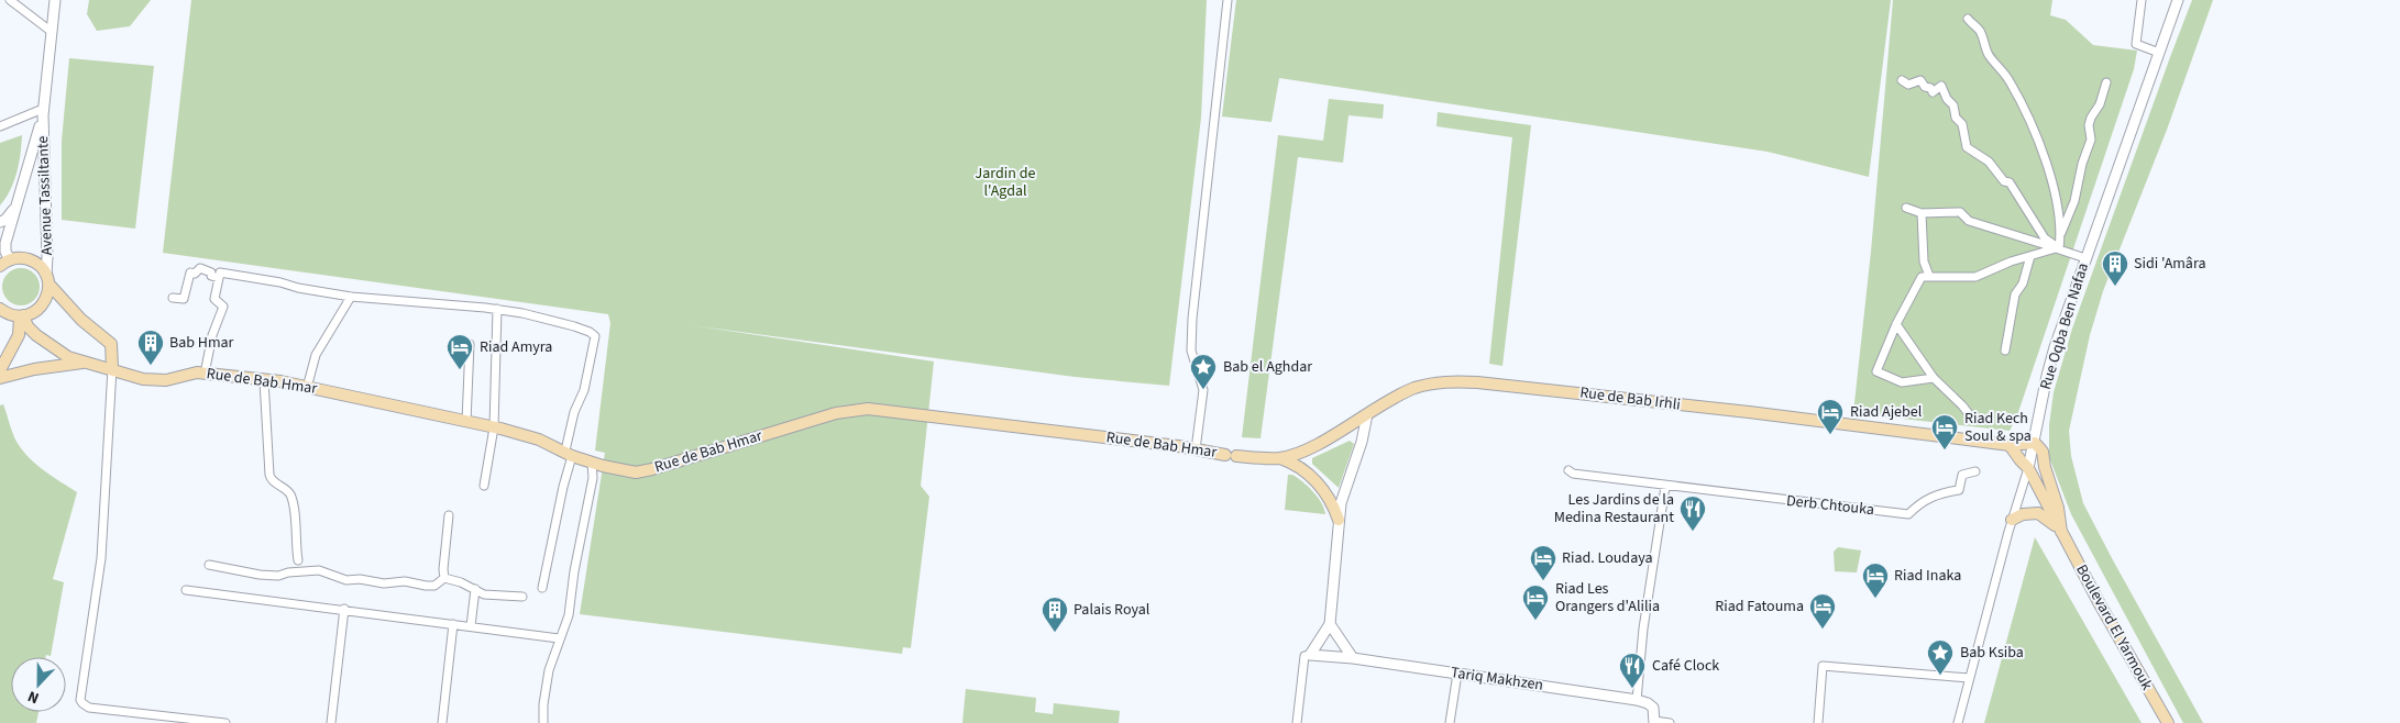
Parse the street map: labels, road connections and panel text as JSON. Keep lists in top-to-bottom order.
{
  "streets": {
    "main road": ["Rue de Bab Hmar", "Rue de Bab Irhli", "Boulevard El Yarmouk"],
    "street": [
      "Avenue Tassiltante",
      "Rue Oqba Ben Nafaa",
      "Derb Chtouka",
      "Tariq Makhzen"
    ]
  },
  "crossings": [
    ["Rue Oqba Ben Nafaa", "Rue de Bab Irhli"],
    ["Rue Oqba Ben Nafaa", "Boulevard El Yarmouk"],
    ["Rue de Bab Hmar", "Rue de Bab Irhli"],
    ["Rue de Bab Irhli", "Boulevard El Yarmouk"]
  ],
  "parks": ["Jardin de l'Agdal"],
  "places": {
    "building": ["Sidi 'Amâra", "Bab Hmar", "Palais Royal"],
    "hotel": [
      "Riad Amyra",
      "Riad Ajebel",
      "Riad Kech Soul & spa",
      "Riad. Loudaya",
      "Riad Inaka",
      "Riad Les Orangers d'Alilia",
      "Riad Fatouma"
    ],
    "place": ["Bab el Aghdar", "Bab Ksiba"],
    "restaurant": ["Les Jardins de la Medina Restaurant", "Café Clock"]
  },
  "north": "bottom"
}
